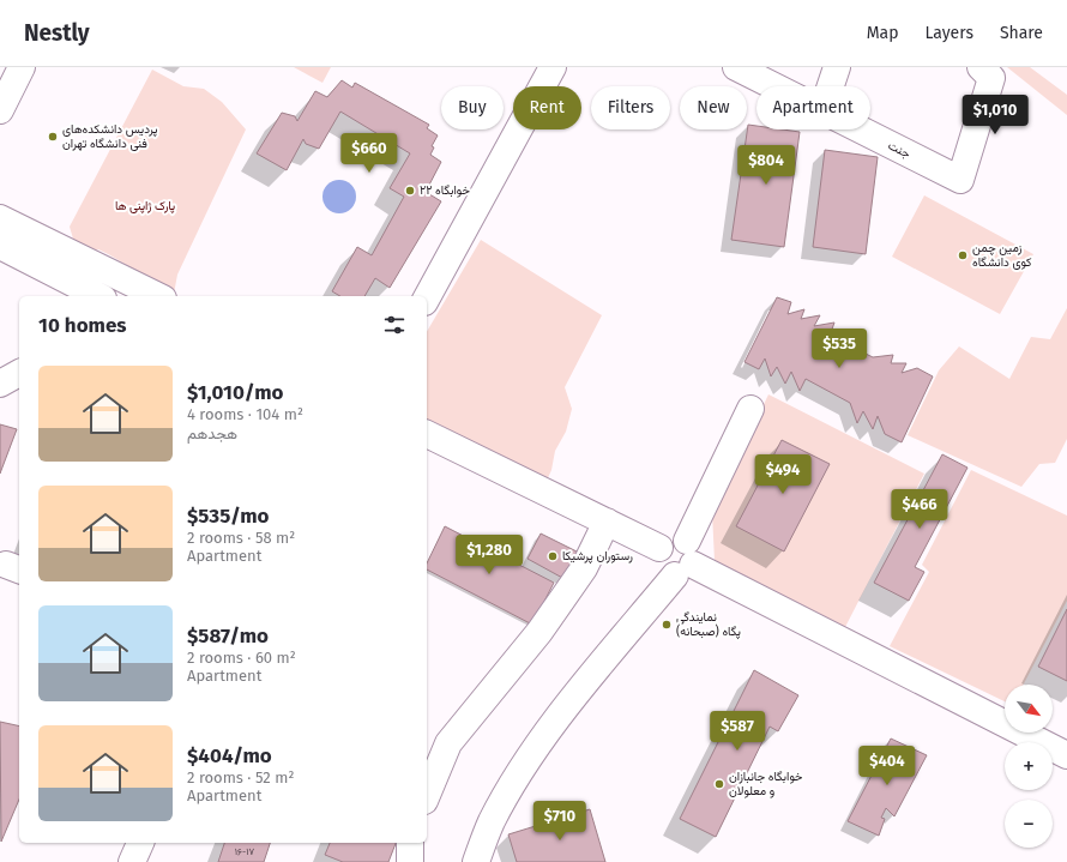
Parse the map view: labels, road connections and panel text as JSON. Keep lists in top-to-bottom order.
{
  "streets": {
    "street": ["جنت"]
  },
  "parks": ["پارک ژاپنی ها"],
  "places": [
    "پردیس دانشکده‌های فنی دانشگاه تهران",
    "خوابگاه ۲۲",
    "زمین چمن کوی دانشگاه",
    "رستوران پرشیکا",
    "نمایندگی پگاه (صبحانه)",
    "خوابگاه جانبازان و معلولان"
  ],
  "house_numbers": ["۱۶-۱۷"],
  "north": "bottom right",
  "page": {
    "header": "Nestly",
    "nav": ["Map", "Layers", "Share"],
    "chip": [
      "Buy",
      "Rent",
      "Filters",
      "New",
      "Apartment"
    ],
    "price": [
      "$1,010",
      "$660",
      "$804",
      "$535",
      "$494",
      "$466",
      "$1,280",
      "$587",
      "$404",
      "$710"
    ],
    "heading": "10 homes",
    "list": [
      {
        "name": "$1,010/mo",
        "note": "4 rooms · 104 m² · هجدهم"
      },
      {
        "name": "$535/mo",
        "note": "2 rooms · 58 m² · Apartment"
      },
      {
        "name": "$587/mo",
        "note": "2 rooms · 60 m² · Apartment"
      },
      {
        "name": "$404/mo",
        "note": "2 rooms · 52 m² · Apartment"
      }
    ],
    "map_buttons": ["+", "−"]
  }
}
